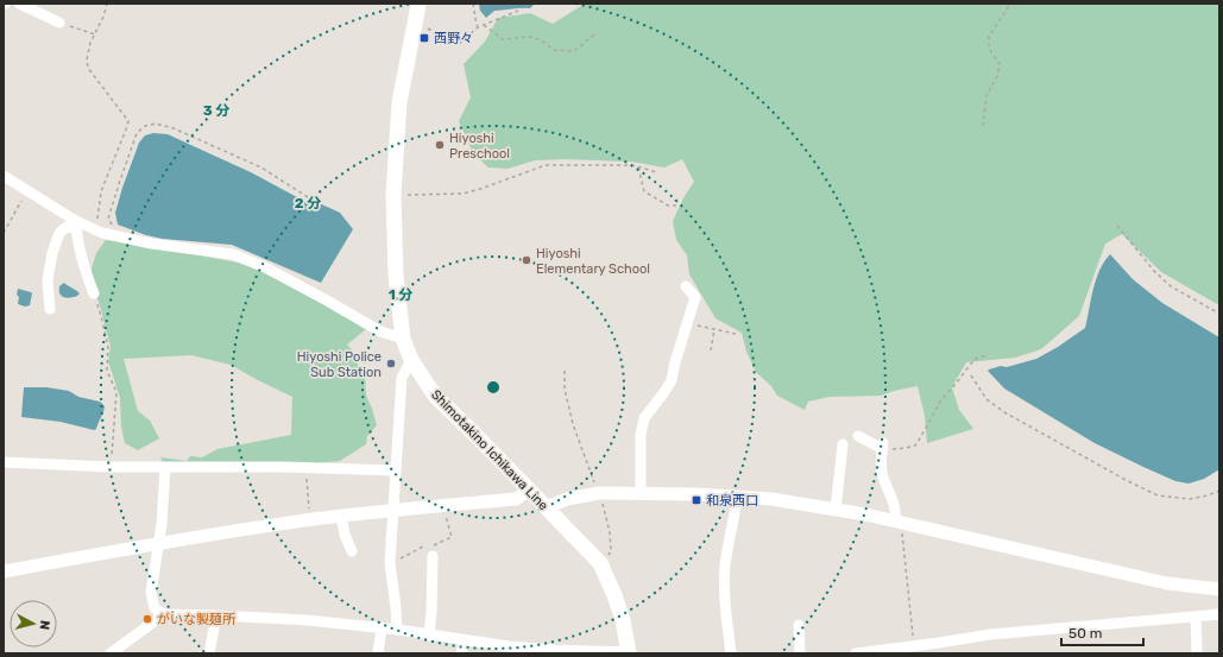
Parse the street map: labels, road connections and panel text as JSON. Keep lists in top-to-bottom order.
{
  "streets": {
    "main road": ["Shimotakino Ichikawa Line"]
  },
  "places": {
    "transit": ["西野々", "和泉西口"],
    "other": [
      "Hiyoshi Preschool",
      "Hiyoshi Elementary School",
      "Hiyoshi Police Sub Station",
      "がいな製麺所"
    ]
  },
  "scale_bar": "50 m",
  "north": "right",
  "rings": ["3 分", "2 分", "1 分"]
}
